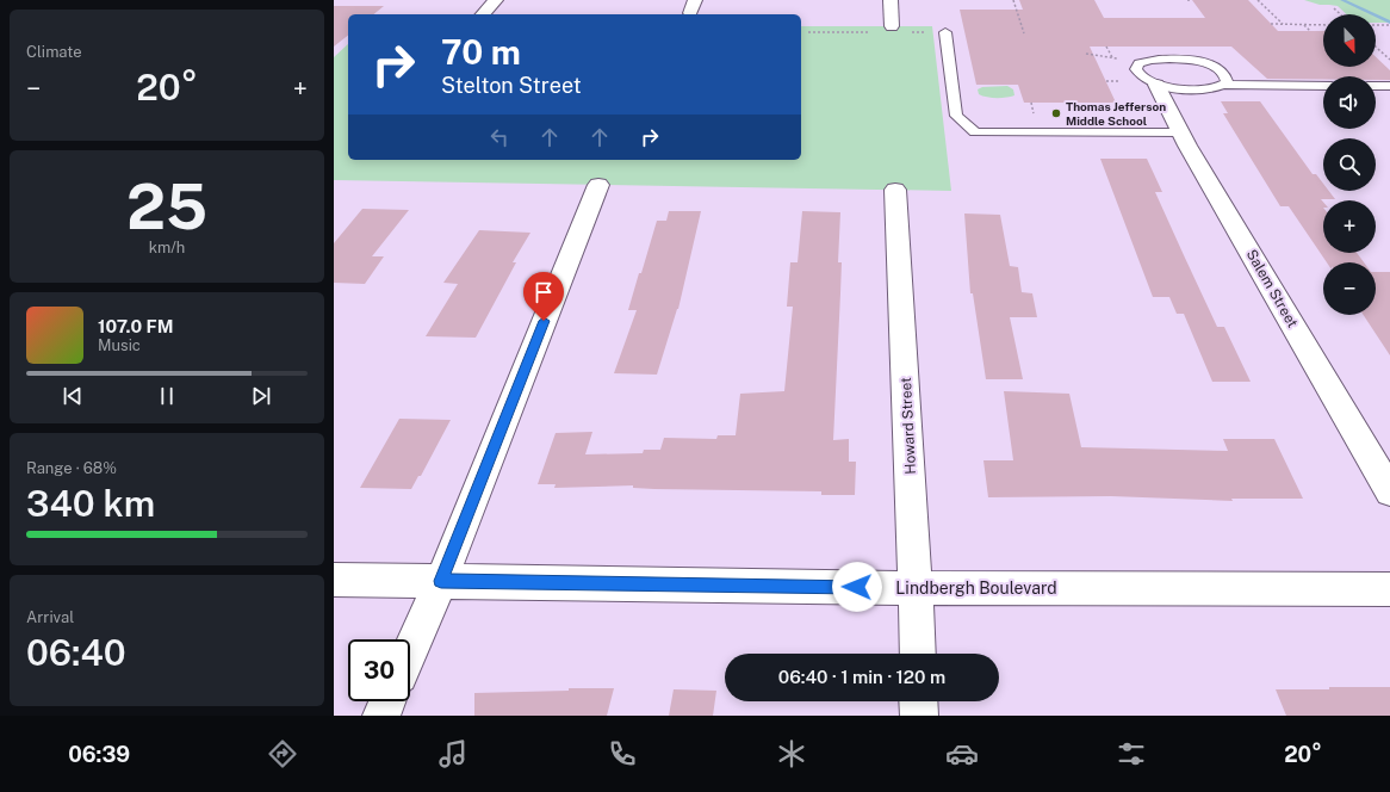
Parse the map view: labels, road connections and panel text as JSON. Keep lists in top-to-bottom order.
{
  "streets": {
    "street": ["Salem Street", "Howard Street", "Lindbergh Boulevard"]
  },
  "crossings": [
    ["Howard Street", "Lindbergh Boulevard"]
  ],
  "places": ["Thomas Jefferson Middle School"],
  "north": "bottom",
  "page": {
    "tile": [
      "Climate",
      ["25", "km/h"],
      ["Range · 68%", "340 km"],
      ["Arrival", "06:40"]
    ],
    "map_buttons": ["+", "−"],
    "turn": ["70 m", "Stelton Street"],
    "heat": ["−", "20°", "+"],
    "song": ["107.0 FM", "Music"],
    "limit": "30",
    "trip": "06:40 · 1 min · 120 m",
    "tabs": ["06:39", "20°"]
  }
}
